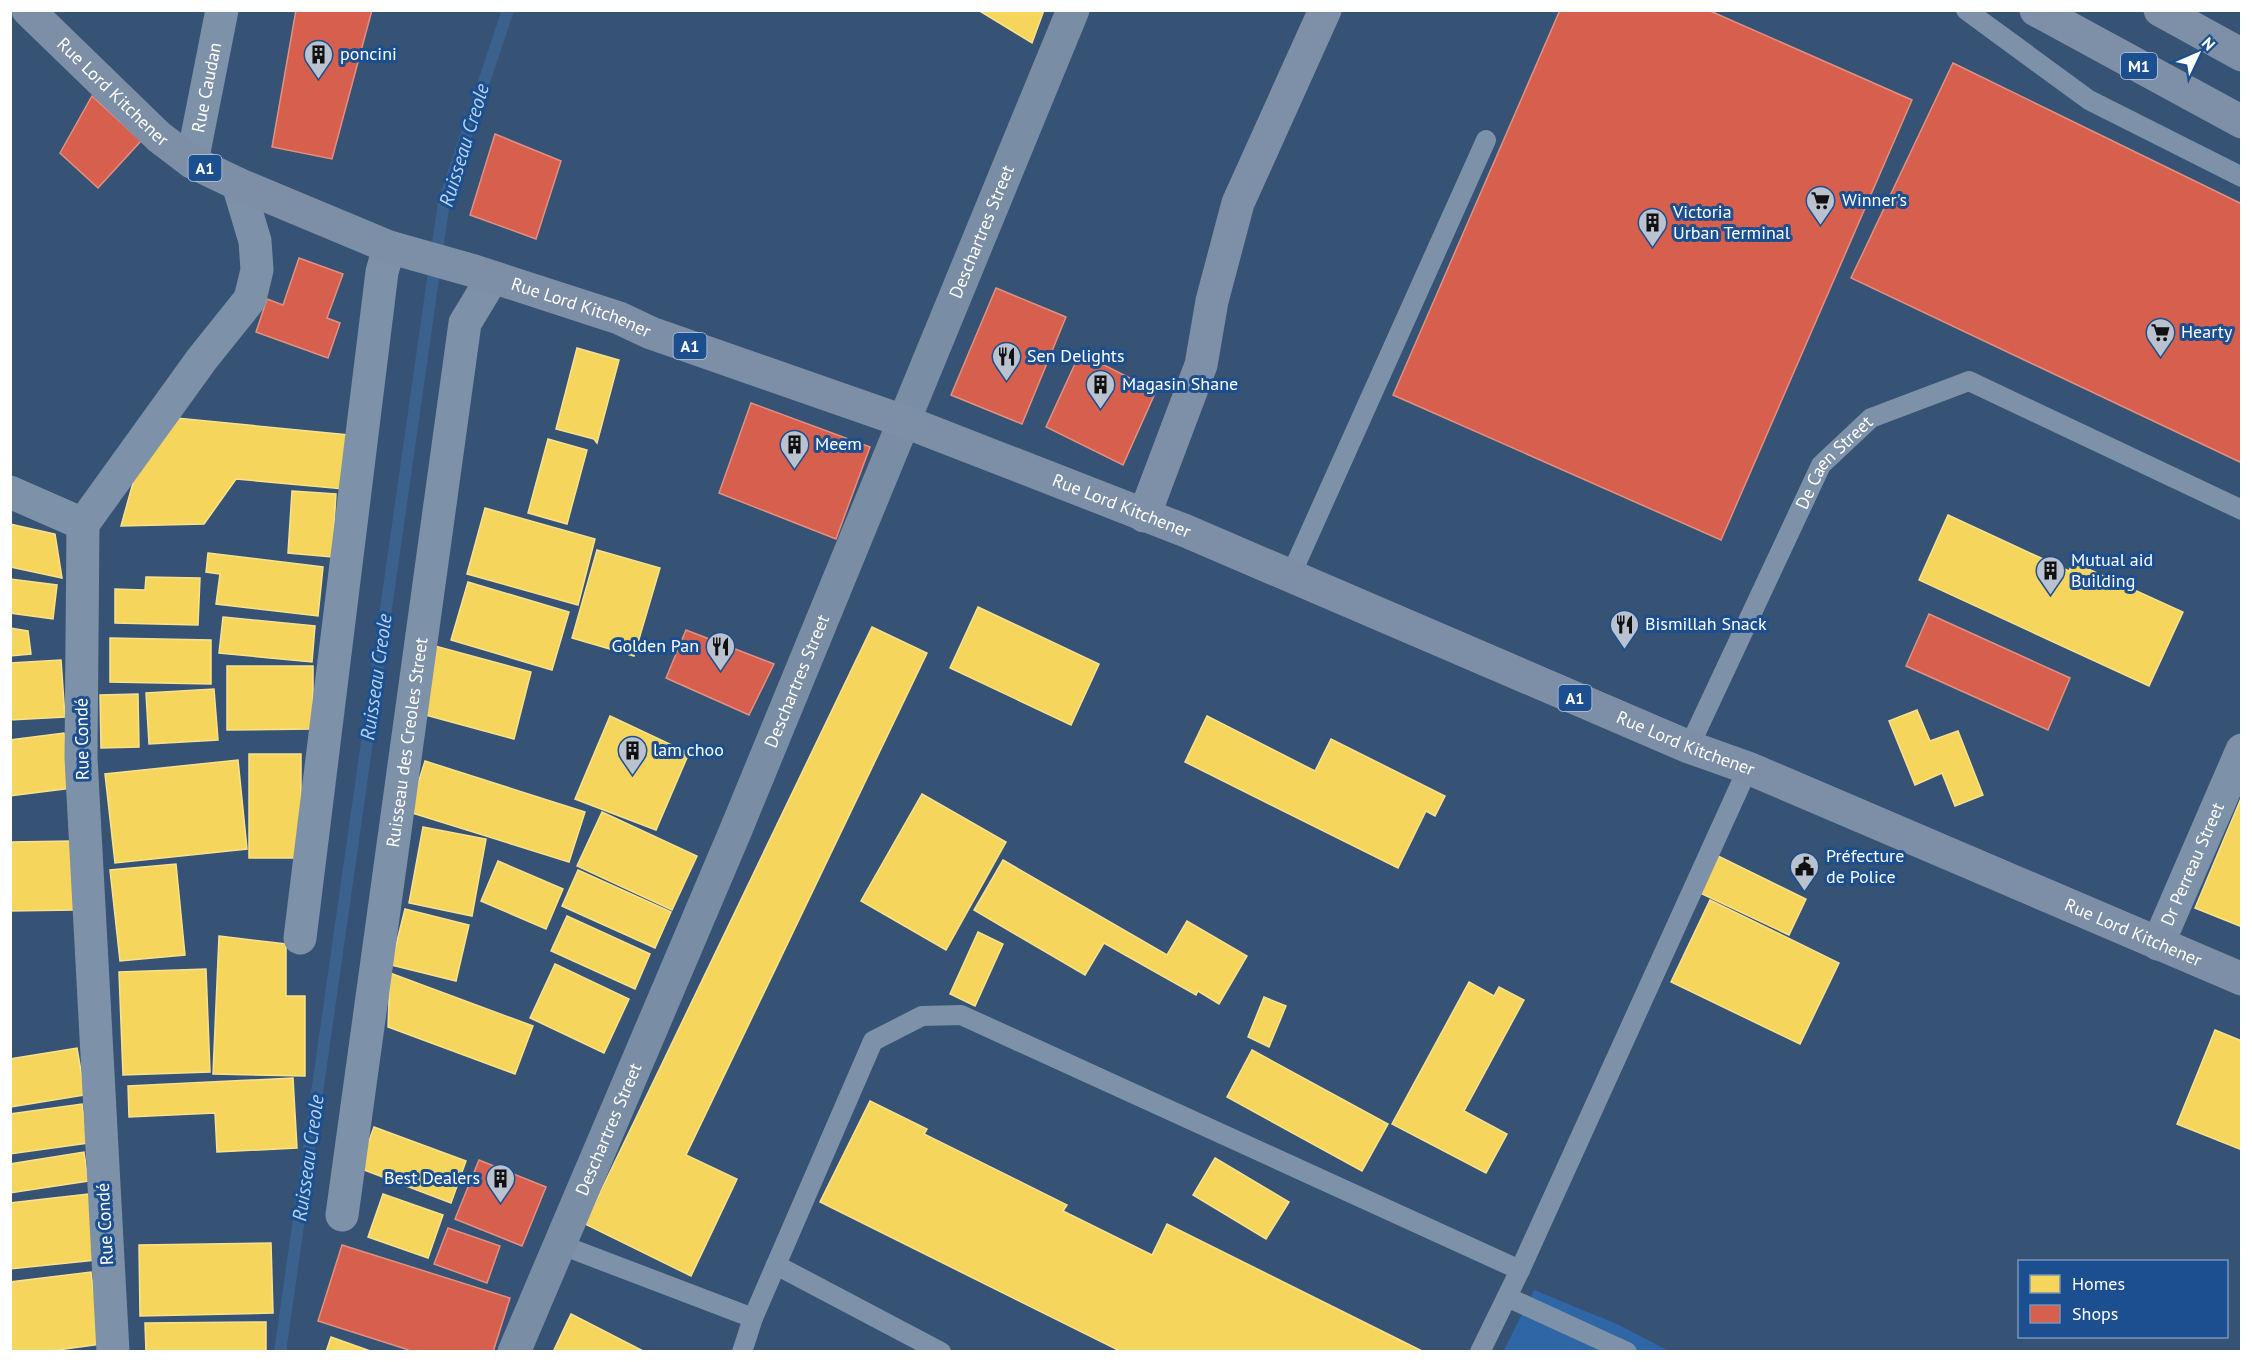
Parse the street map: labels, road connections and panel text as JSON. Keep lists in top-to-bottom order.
{
  "streets": {
    "highway": ["M1"],
    "main road": ["Rue Lord Kitchener", "A1", "Deschartres Street"],
    "street": [
      "Rue Caudan",
      "Rue Condé",
      "Ruisseau des Creoles Street",
      "Dr Perreau Street"
    ],
    "lane": ["De Caen Street"]
  },
  "crossings": [
    ["Rue Caudan", "Rue Lord Kitchener"],
    ["Rue Lord Kitchener", "Deschartres Street"],
    ["Rue Lord Kitchener", "De Caen Street"],
    ["Rue Lord Kitchener", "Ruisseau des Creoles Street"],
    ["Rue Lord Kitchener", "Dr Perreau Street"]
  ],
  "water": ["Ruisseau Creole"],
  "places": {
    "building": [
      "poncini",
      "Victoria Urban Terminal",
      "Magasin Shane",
      "Meem",
      "Mutual aid Building",
      "lam choo",
      "Best Dealers"
    ],
    "supermarket": ["Winner's", "Hearty"],
    "restaurant": ["Sen Delights", "Bismillah Snack", "Golden Pan"],
    "public building": ["Préfecture de Police"]
  },
  "legend": ["Homes", "Shops"],
  "north": "top right"
}
